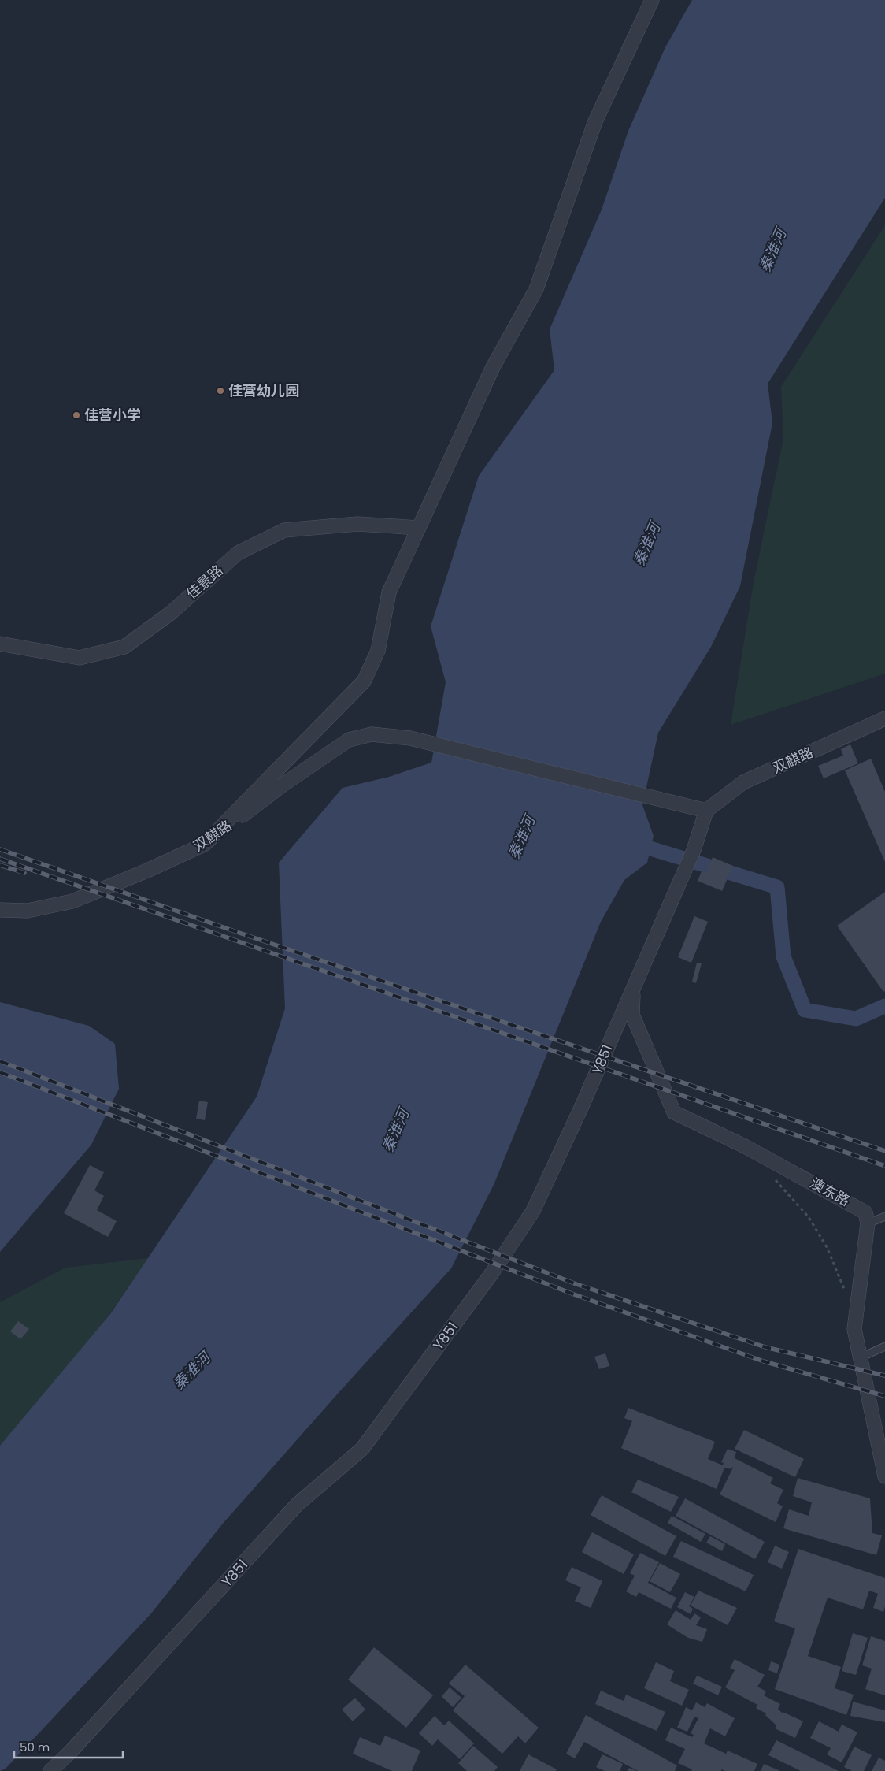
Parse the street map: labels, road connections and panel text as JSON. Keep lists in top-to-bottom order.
{
  "streets": {
    "street": [
      "佳景路",
      "双麒路",
      "Y851",
      "澳东路"
    ]
  },
  "crossings": [
    ["双麒路", "Y851"],
    ["Y851", "澳东路"]
  ],
  "water": ["秦淮河"],
  "places": ["佳营幼儿园", "佳营小学"],
  "scale_bar": "50 m"
}
